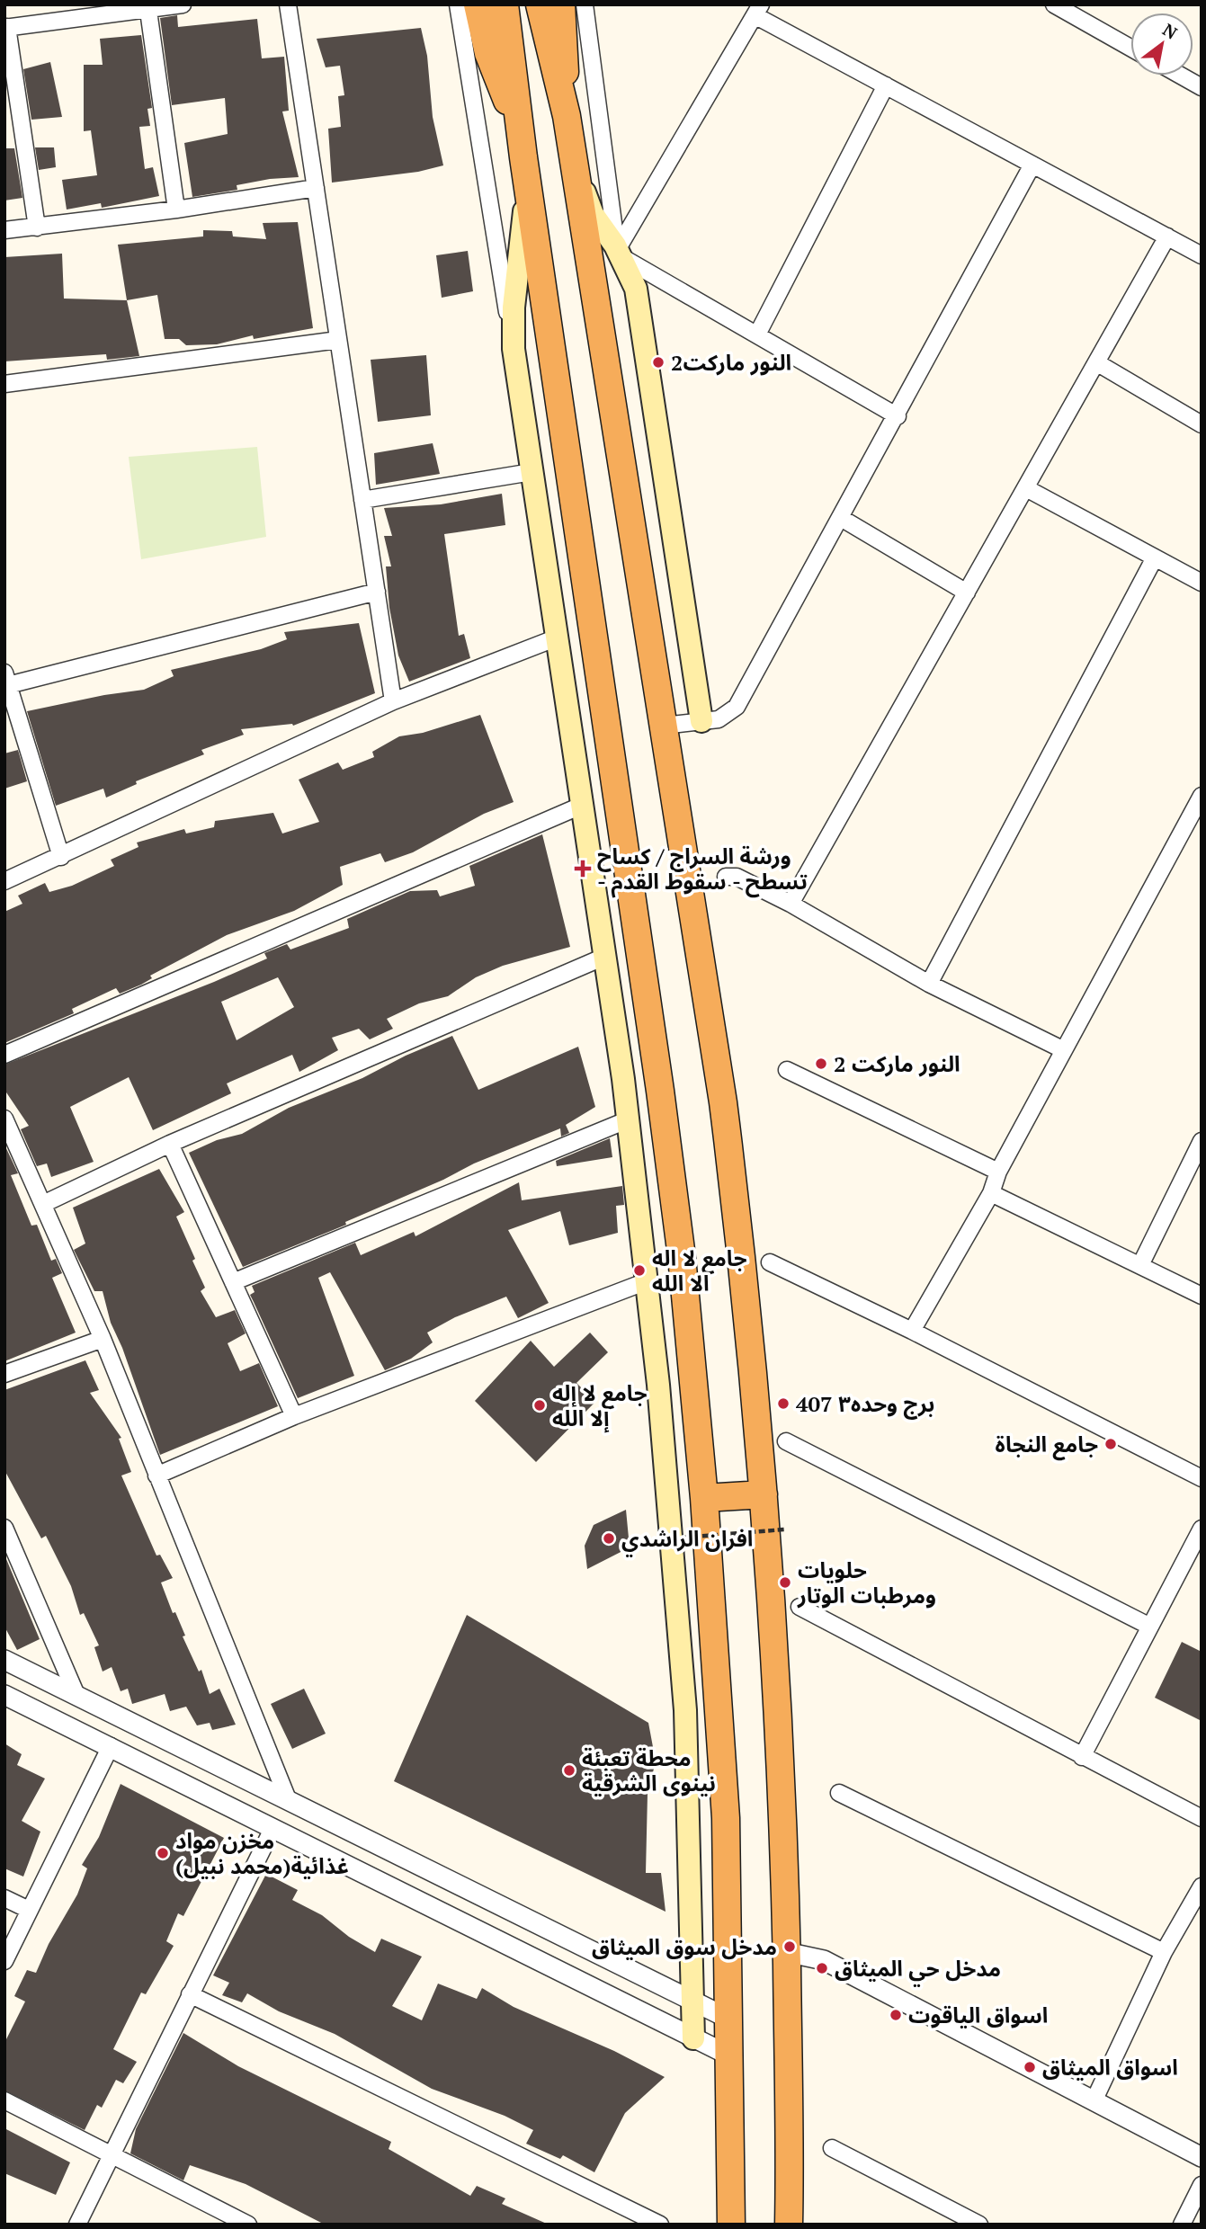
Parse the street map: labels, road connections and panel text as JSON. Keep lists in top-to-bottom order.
{
  "places": {
    "other": [
      "النور ماركت2",
      "النور ماركت 2",
      "جامع لا اله الا الله",
      "برج وحده٣ 407",
      "جامع لا إله إلا الله",
      "جامع النجاة",
      "افران الراشدي",
      "حلويات ومرطبات الوتار",
      "محطة تعبئة نينوى الشرقية",
      "مخزن مواد غذائية(محمد نبيل)",
      "مدخل سوق الميثاق",
      "مدخل حي الميثاق",
      "اسواق الياقوت",
      "اسواق الميثاق"
    ],
    "health": ["ورشة السراج / كساح - تسطح - سقوط القدم"]
  },
  "north": "top right"
}
